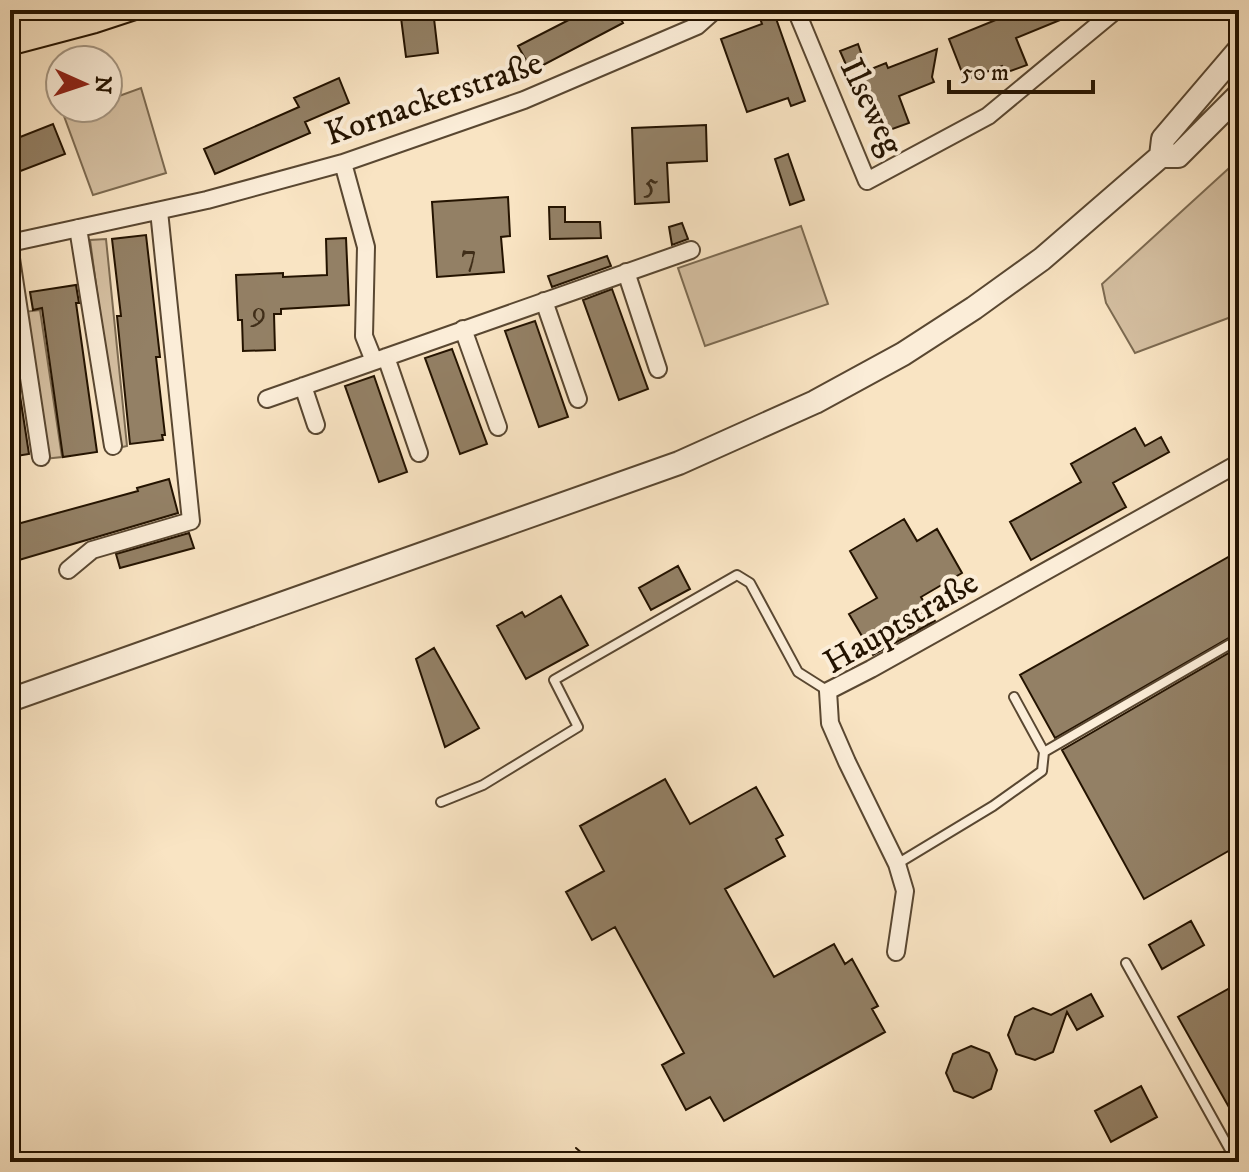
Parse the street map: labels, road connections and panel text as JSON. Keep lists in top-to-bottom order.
{
  "streets": {
    "street": ["Kornackerstraße", "Ilseweg", "Hauptstraße"]
  },
  "house_numbers": ["5", "7", "9"],
  "scale_bar": "50 m",
  "north": "right"
}
